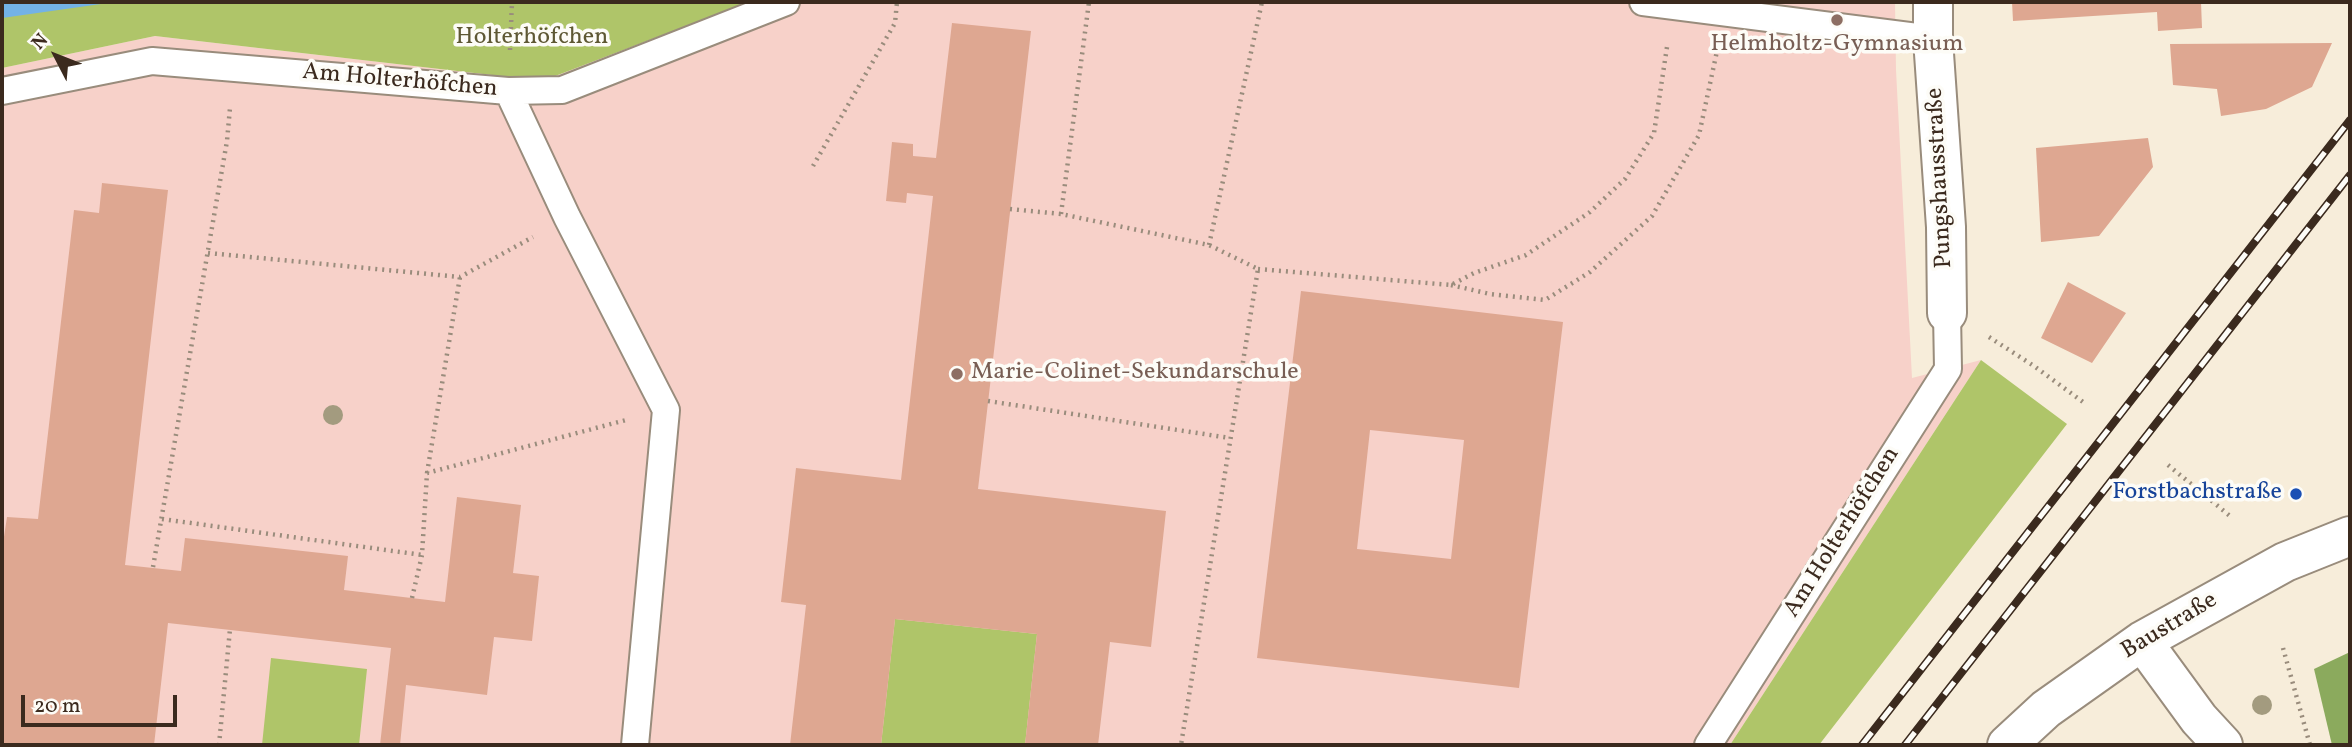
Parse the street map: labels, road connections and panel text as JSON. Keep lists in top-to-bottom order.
{
  "streets": {
    "street": ["Pungshausstraße", "Baustraße"],
    "lane": ["Am Holterhöfchen"]
  },
  "crossings": [
    ["Am Holterhöfchen", "Pungshausstraße"]
  ],
  "parks": ["Holterhöfchen"],
  "places": ["Helmholtz-Gymnasium", "Marie-Colinet-Sekundarschule", "Forstbachstraße"],
  "scale_bar": "20 m",
  "north": "top left"
}
